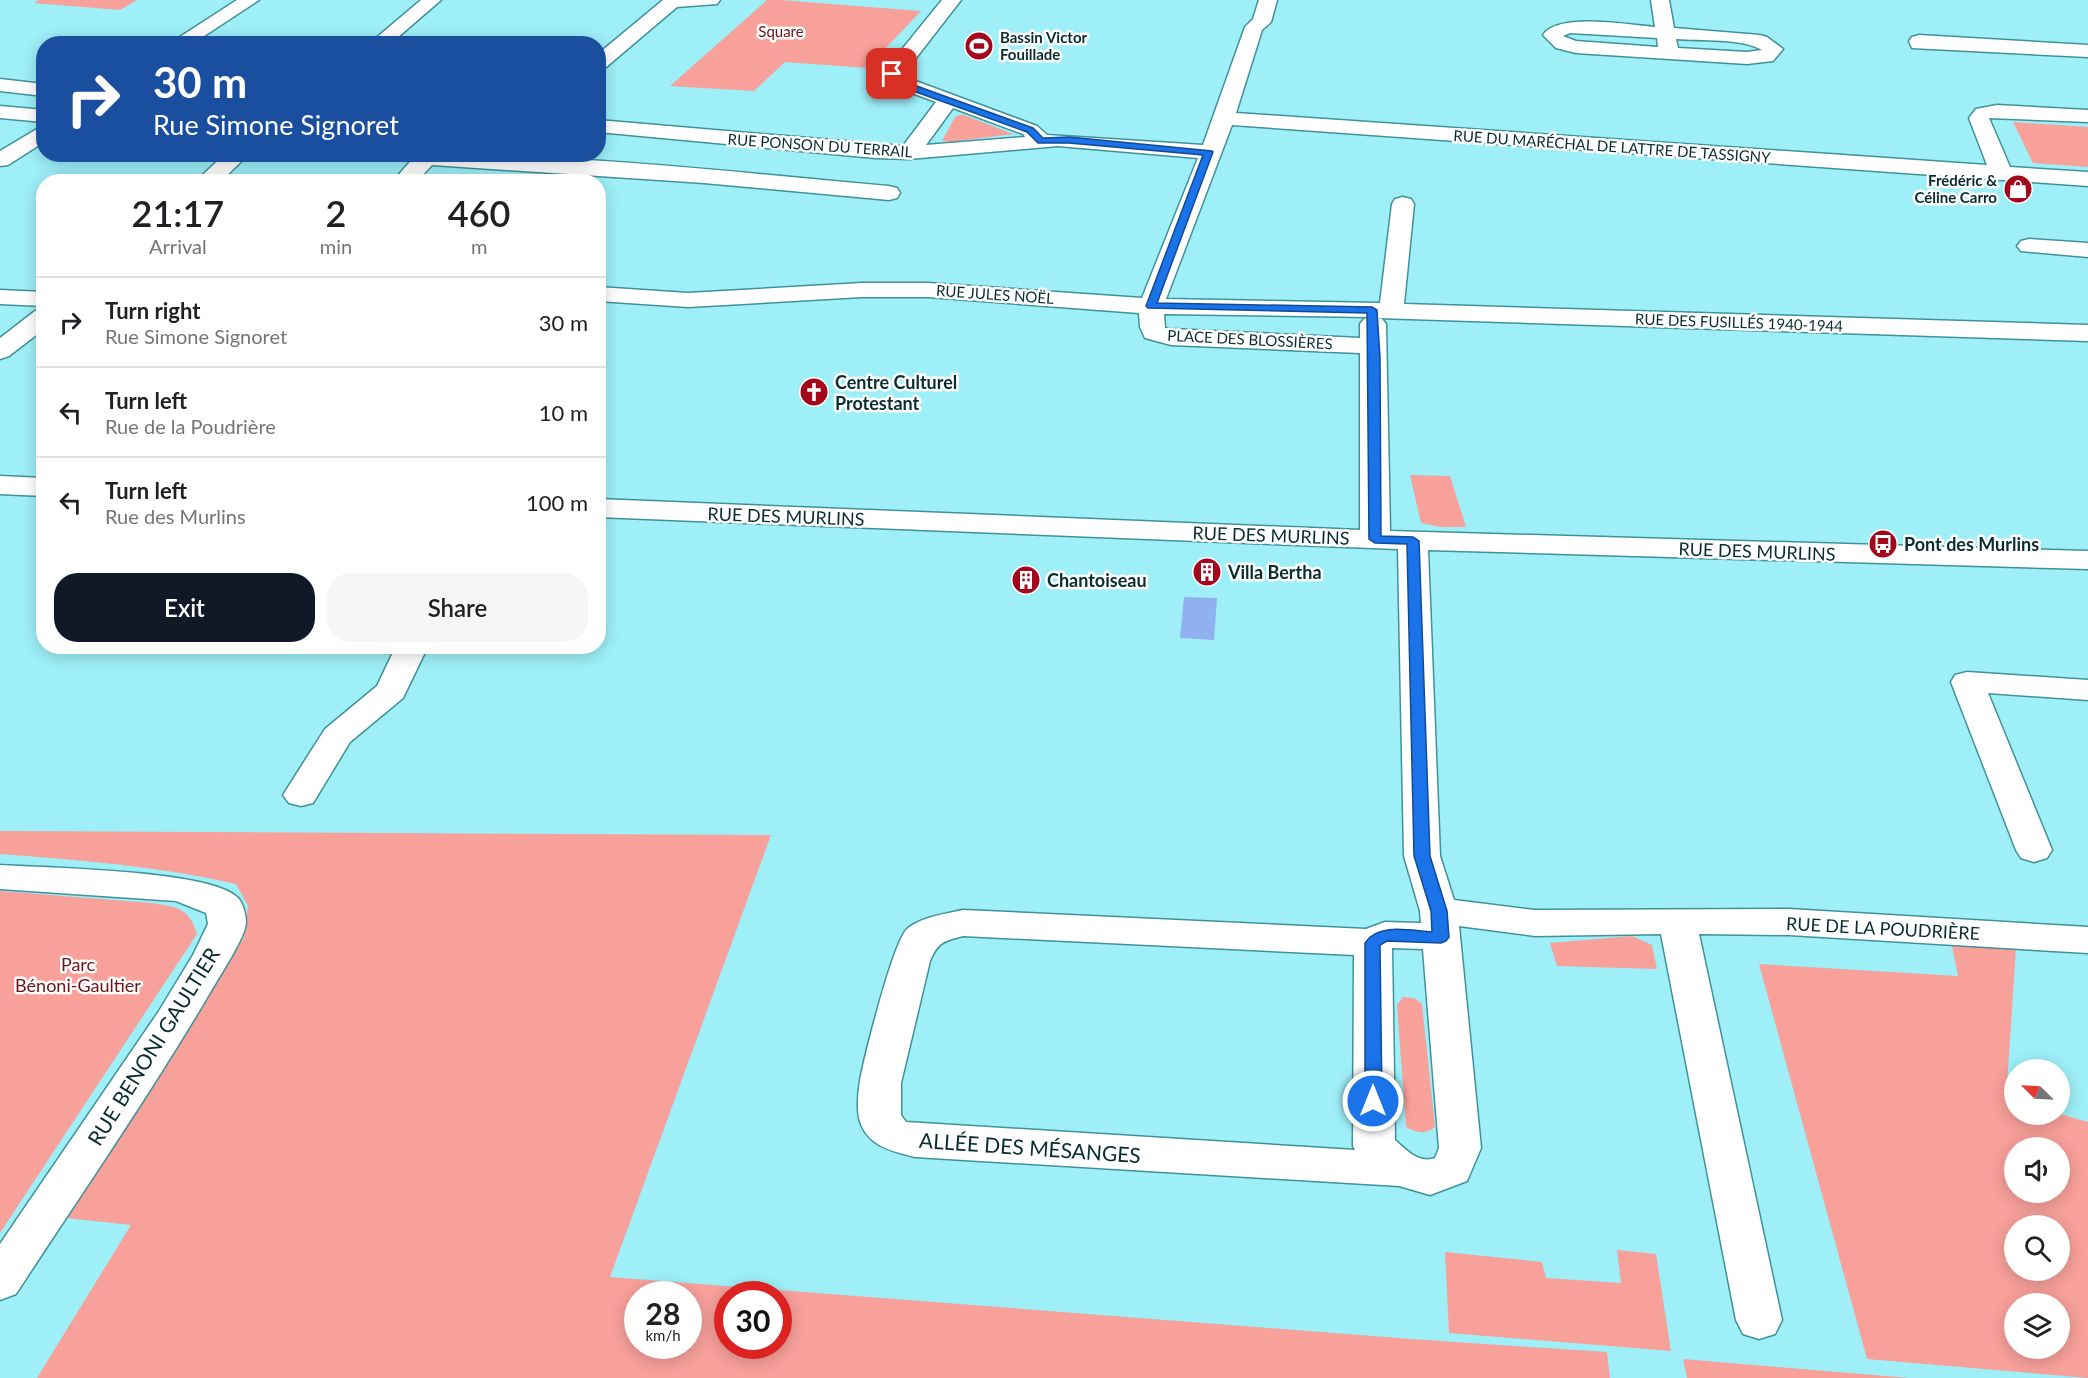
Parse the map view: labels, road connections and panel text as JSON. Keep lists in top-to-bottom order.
{
  "streets": {
    "street": [
      "RUE PONSON DU TERRAIL",
      "RUE DU MARÉCHAL DE LATTRE DE TASSIGNY",
      "RUE JULES NOËL",
      "RUE DES FUSILLÉS 1940-1944",
      "PLACE DES BLOSSIÈRES",
      "RUE DES MURLINS",
      "RUE DE LA POUDRIÈRE",
      "RUE BENONI GAULTIER",
      "ALLÉE DES MÉSANGES"
    ]
  },
  "crossings": [
    ["RUE JULES NOËL", "RUE DES FUSILLÉS 1940-1944"],
    ["RUE JULES NOËL", "PLACE DES BLOSSIÈRES"],
    ["RUE DE LA POUDRIÈRE", "ALLÉE DES MÉSANGES"]
  ],
  "parks": ["Square", "Parc Bénoni-Gaultier"],
  "places": {
    "sports": ["Bassin Victor Fouillade"],
    "shop": ["Frédéric & Céline Carro"],
    "church": ["Centre Culturel Protestant"],
    "bus stop": ["Pont des Murlins"],
    "building": ["Villa Bertha", "Chantoiseau"]
  },
  "north": "top left",
  "page": {
    "turn": ["30 m", "Rue Simone Signoret"],
    "eta": [
      "21:17",
      "Arrival",
      "2",
      "min",
      "460",
      "m"
    ],
    "list": [
      {
        "name": "Turn right",
        "note": "Rue Simone Signoret",
        "value": "30 m"
      },
      {
        "name": "Turn left",
        "note": "Rue de la Poudrière",
        "value": "10 m"
      },
      {
        "name": "Turn left",
        "note": "Rue des Murlins",
        "value": "100 m"
      }
    ],
    "buttons": ["Exit", "Share"],
    "speed": "28 km/h",
    "limit": "30"
  }
}
